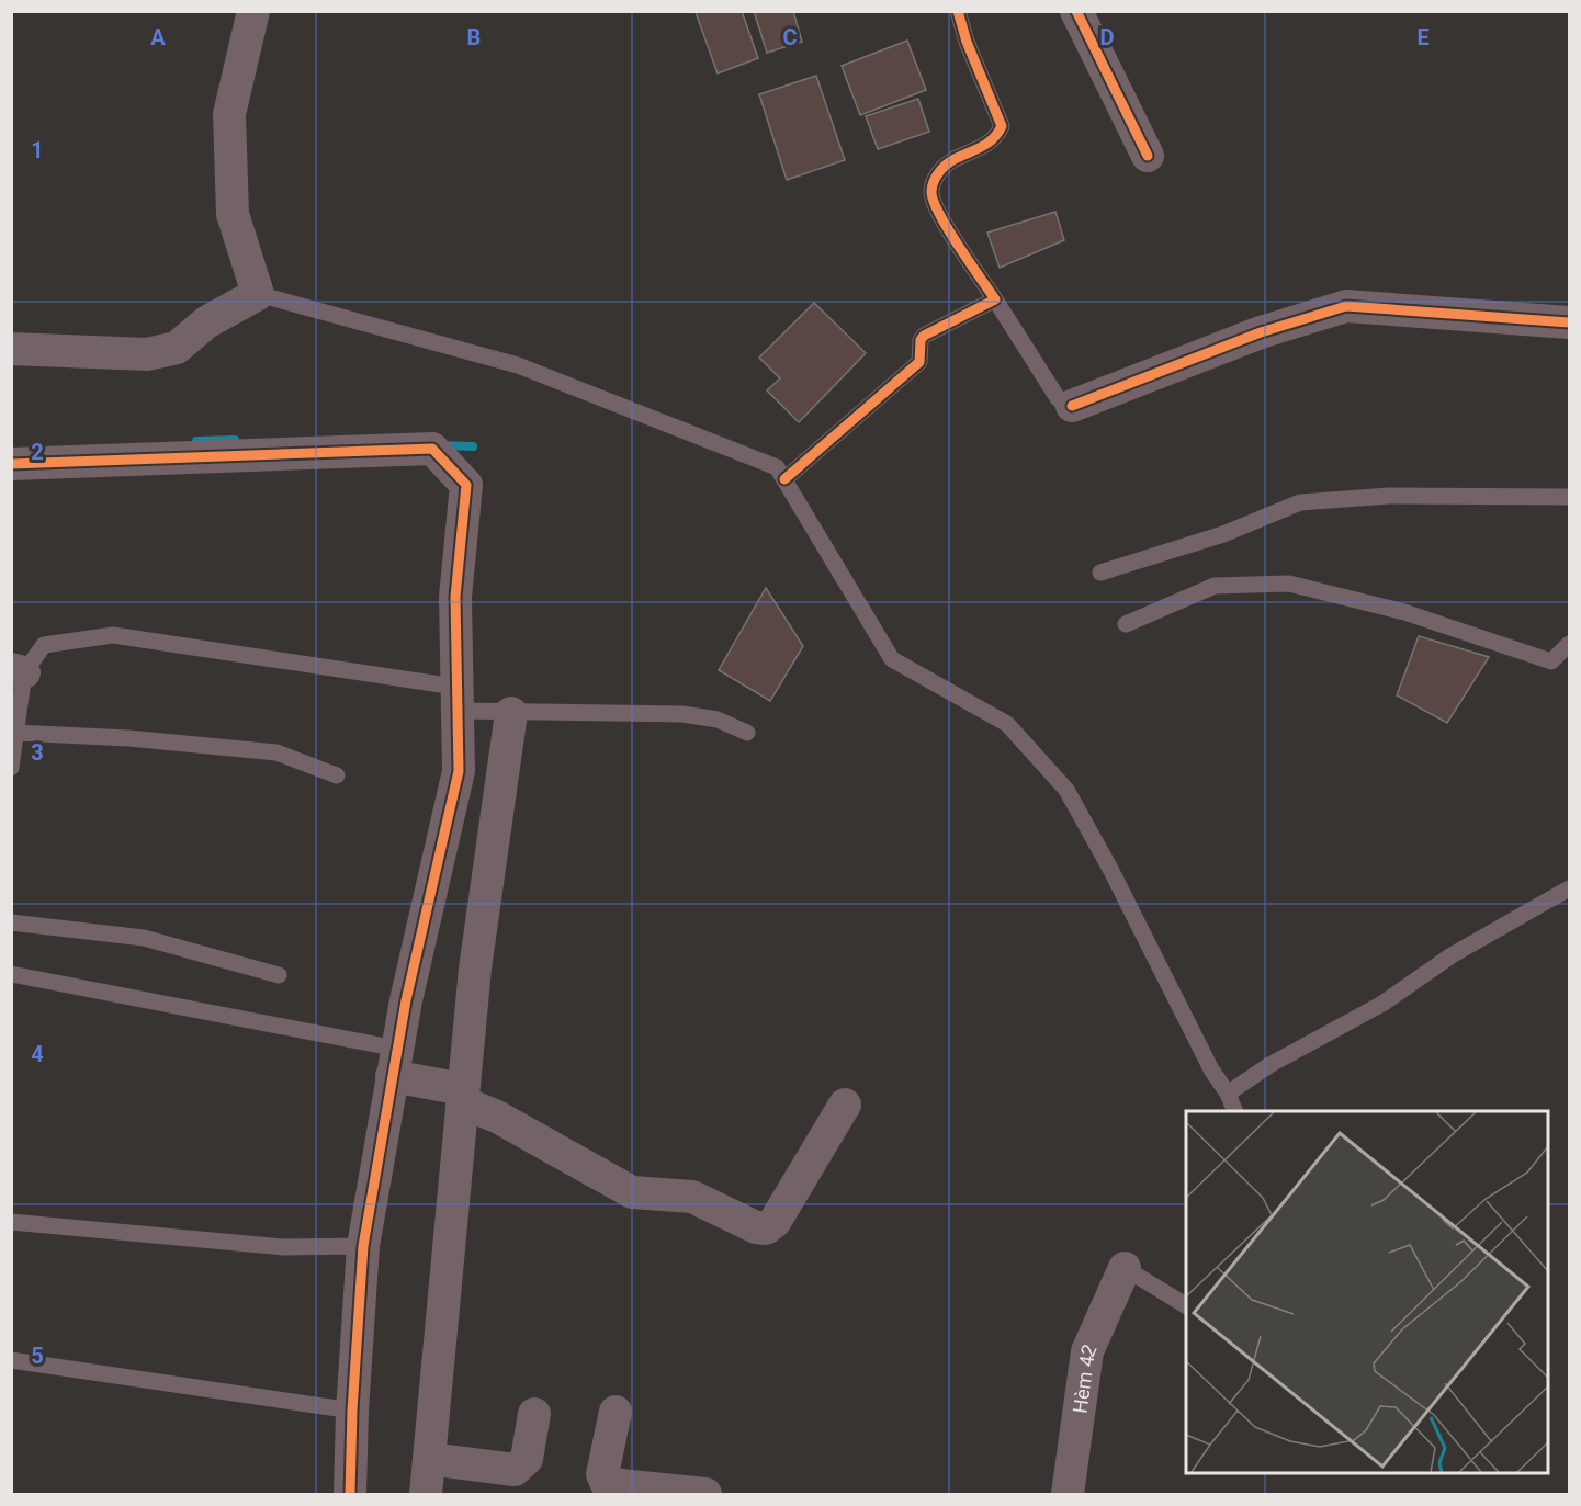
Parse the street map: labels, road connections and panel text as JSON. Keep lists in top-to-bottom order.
{
  "streets": {
    "street": ["Hèm 42"]
  },
  "grid": {
    "columns": [
      "A",
      "B",
      "C",
      "D",
      "E"
    ],
    "rows": [
      "1",
      "2",
      "3",
      "4",
      "5"
    ]
  }
}
